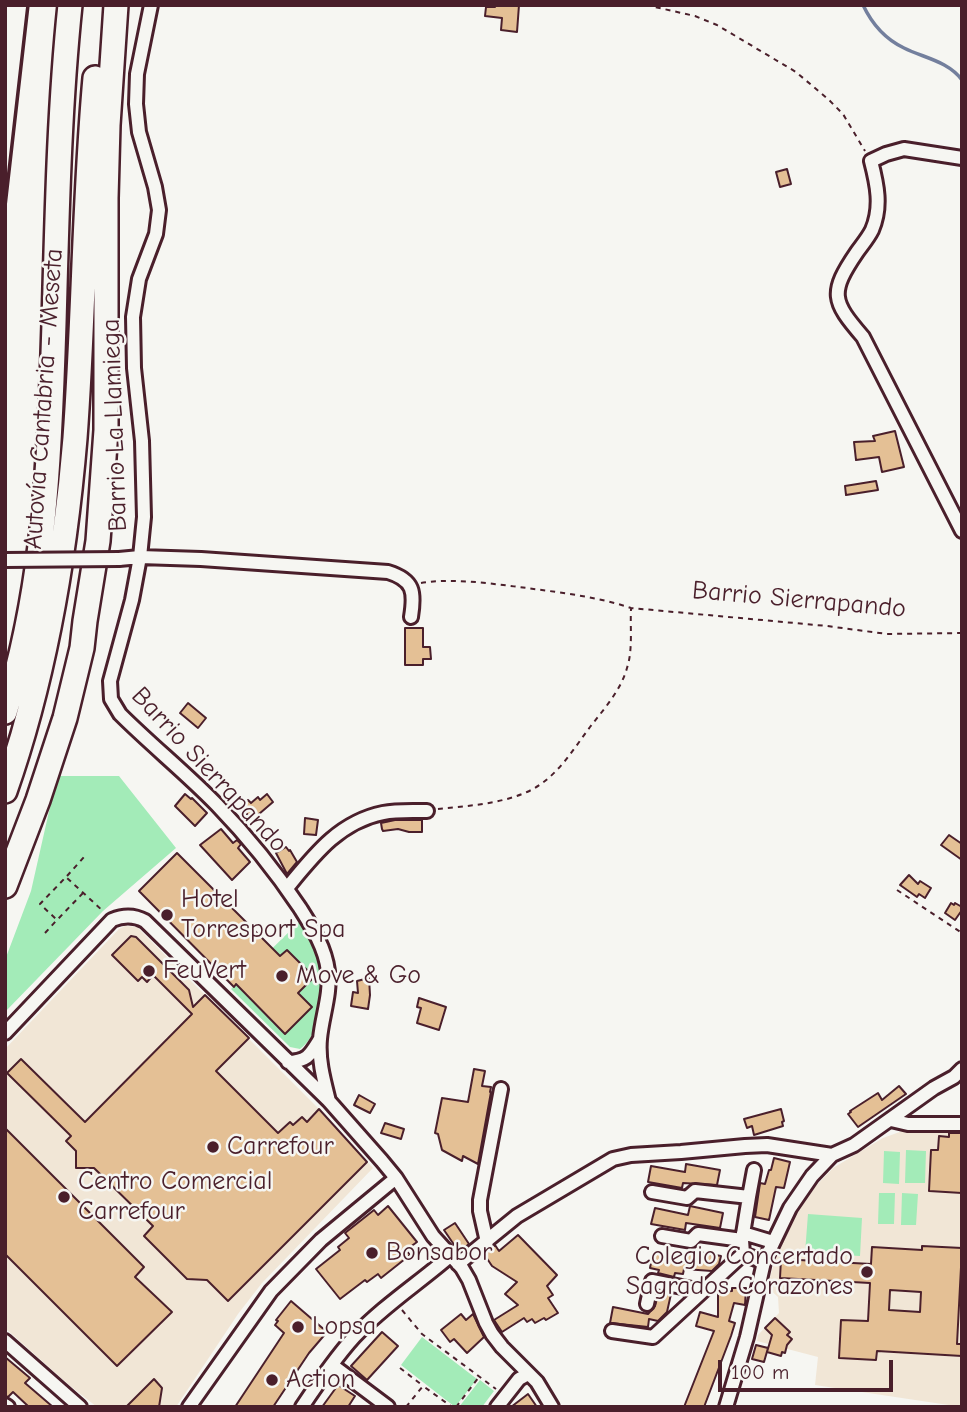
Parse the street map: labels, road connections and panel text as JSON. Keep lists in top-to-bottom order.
{
  "streets": {
    "highway": ["Autovía Cantabria - Meseta"],
    "street": ["Barrio La Llamiega", "Barrio Sierrapando"]
  },
  "crossings": [
    ["Barrio La Llamiega", "Barrio Sierrapando"]
  ],
  "places": [
    "Hotel Torresport Spa",
    "FeuVert",
    "Move & Go",
    "Carrefour",
    "Centro Comercial Carrefour",
    "Bonsabor",
    "Colegio Concertado Sagrados Corazones",
    "Lopsa",
    "Action"
  ],
  "scale_bar": "100 m"
}
